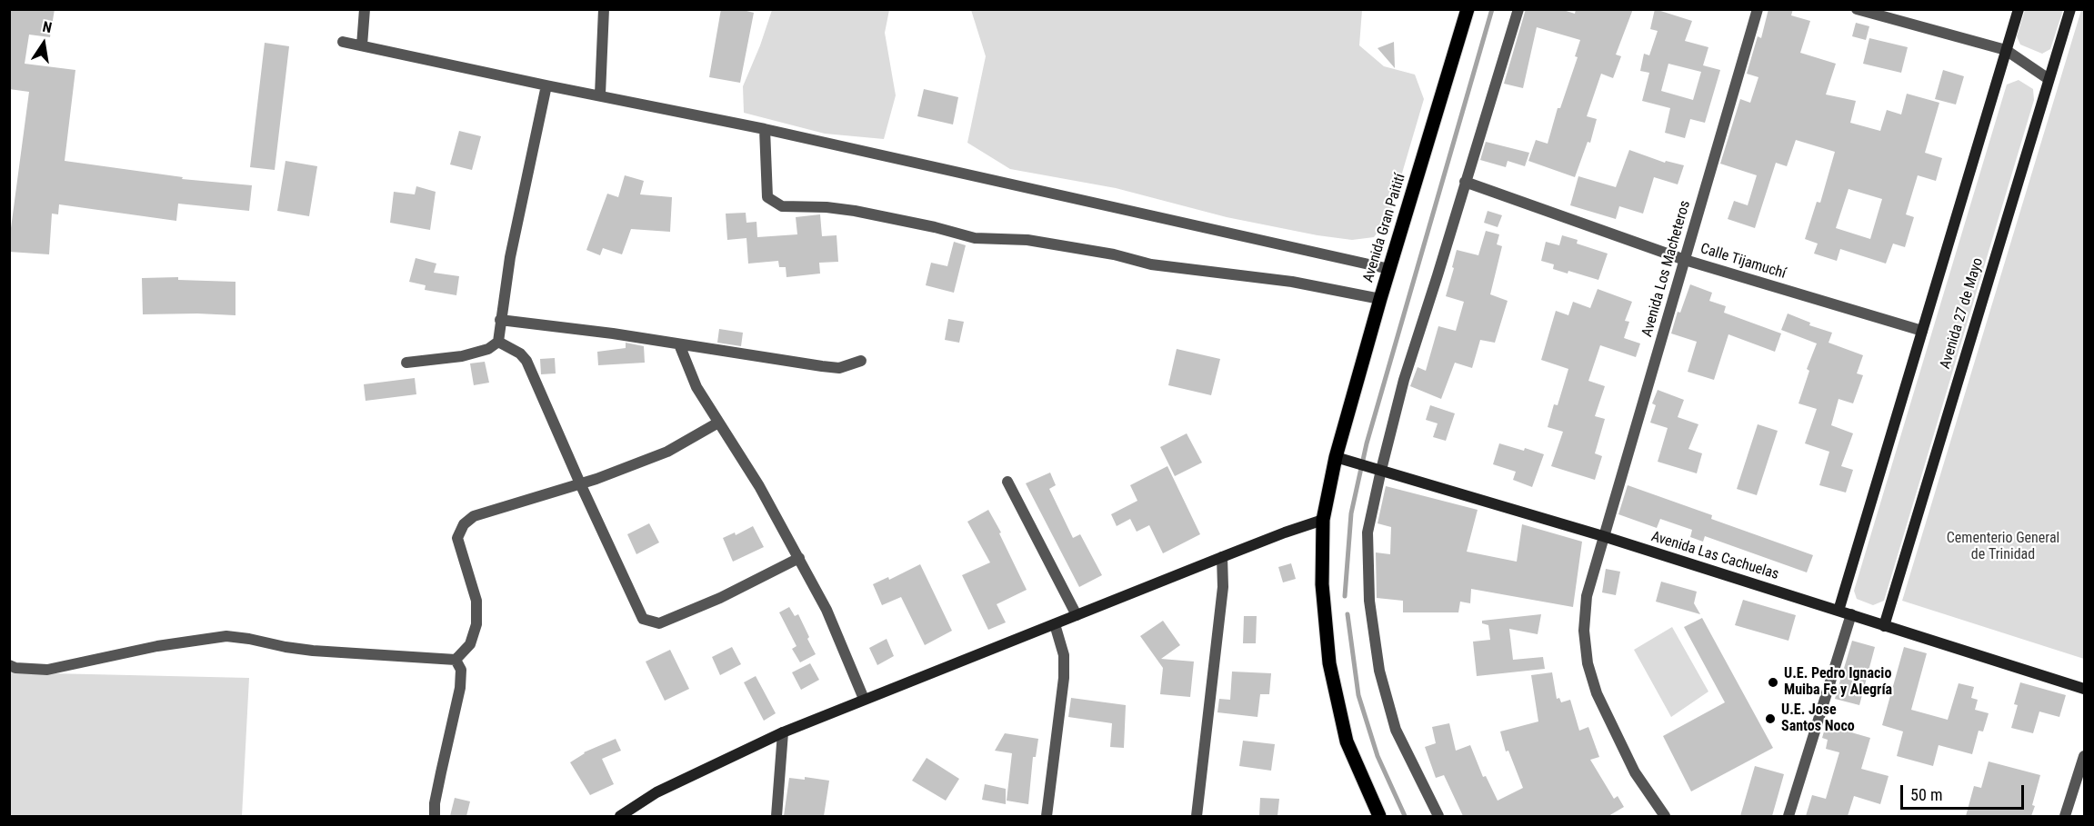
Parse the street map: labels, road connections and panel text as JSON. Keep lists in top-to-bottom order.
{
  "streets": {
    "main road": ["Avenida Gran Paitití"],
    "street": [
      "Calle Tijamuchí",
      "Avenida Los Macheteros",
      "Avenida 27 de Mayo",
      "Avenida Las Cachuelas"
    ]
  },
  "crossings": [
    ["Avenida Gran Paitití", "Avenida Las Cachuelas"],
    ["Calle Tijamuchí", "Avenida Los Macheteros"],
    ["Avenida Los Macheteros", "Avenida Las Cachuelas"],
    ["Avenida 27 de Mayo", "Avenida Las Cachuelas"]
  ],
  "parks": ["Cementerio General de Trinidad"],
  "places": ["U.E. Pedro Ignacio Muiba Fe y Alegría", "U.E. Jose Santos Noco"],
  "scale_bar": "50 m",
  "north": "top"
}
